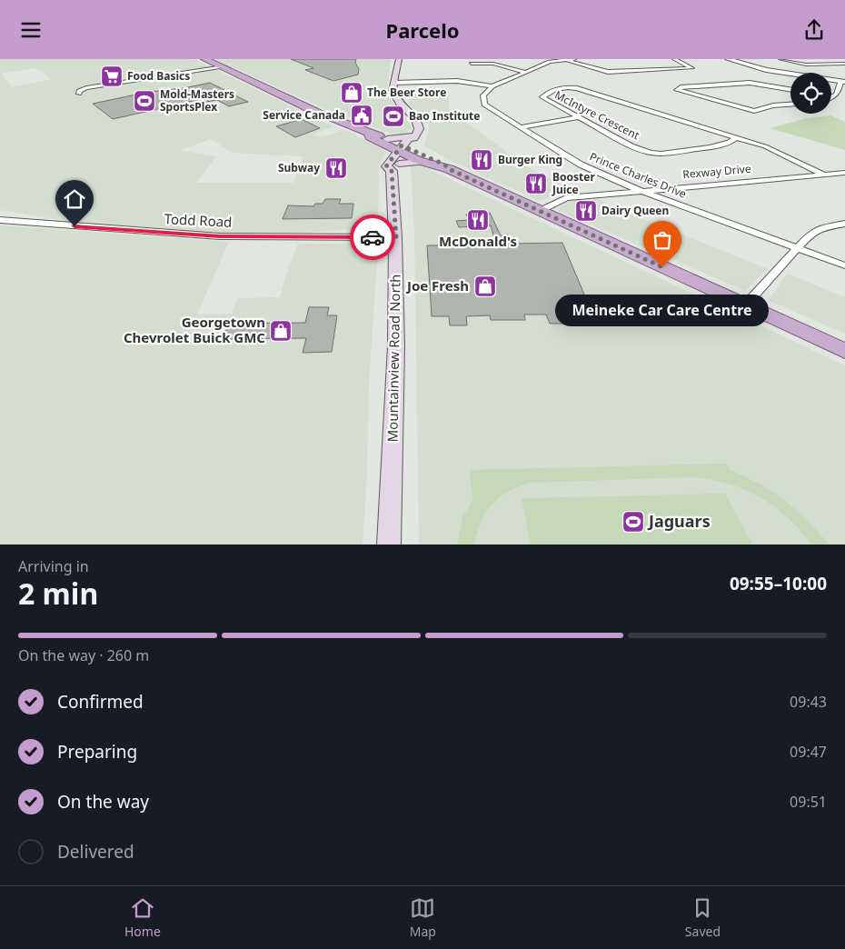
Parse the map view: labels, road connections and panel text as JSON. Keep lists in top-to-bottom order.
{
  "streets": {
    "main road": ["Mountainview Road North"],
    "street": [
      "McIntyre Crescent",
      "Rexway Drive",
      "Prince Charles Drive",
      "Todd Road"
    ]
  },
  "crossings": [
    ["McIntyre Crescent", "Rexway Drive"],
    ["Rexway Drive", "Prince Charles Drive"],
    ["Todd Road", "Mountainview Road North"]
  ],
  "places": {
    "supermarket": ["Food Basics"],
    "shop": ["The Beer Store", "Joe Fresh", "Georgetown Chevrolet Buick GMC"],
    "sports": ["Mold-Masters SportsPlex", "Bao Institute", "Jaguars"],
    "public building": ["Service Canada"],
    "restaurant": [
      "Burger King",
      "Subway",
      "Booster Juice",
      "Dairy Queen",
      "McDonald's"
    ],
    "other": ["Meineke Car Care Centre"]
  },
  "page": {
    "header": "Parcelo",
    "bubble": "Meineke Car Care Centre",
    "heading": ["2 min", "Arriving in", "09:55–10:00"],
    "bar": "On the way · 260 m",
    "list": [
      ["Confirmed", "09:43"],
      ["Preparing", "09:47"],
      ["On the way", "09:51"],
      "Delivered"
    ],
    "tabs": ["Home", "Map", "Saved"]
  }
}
